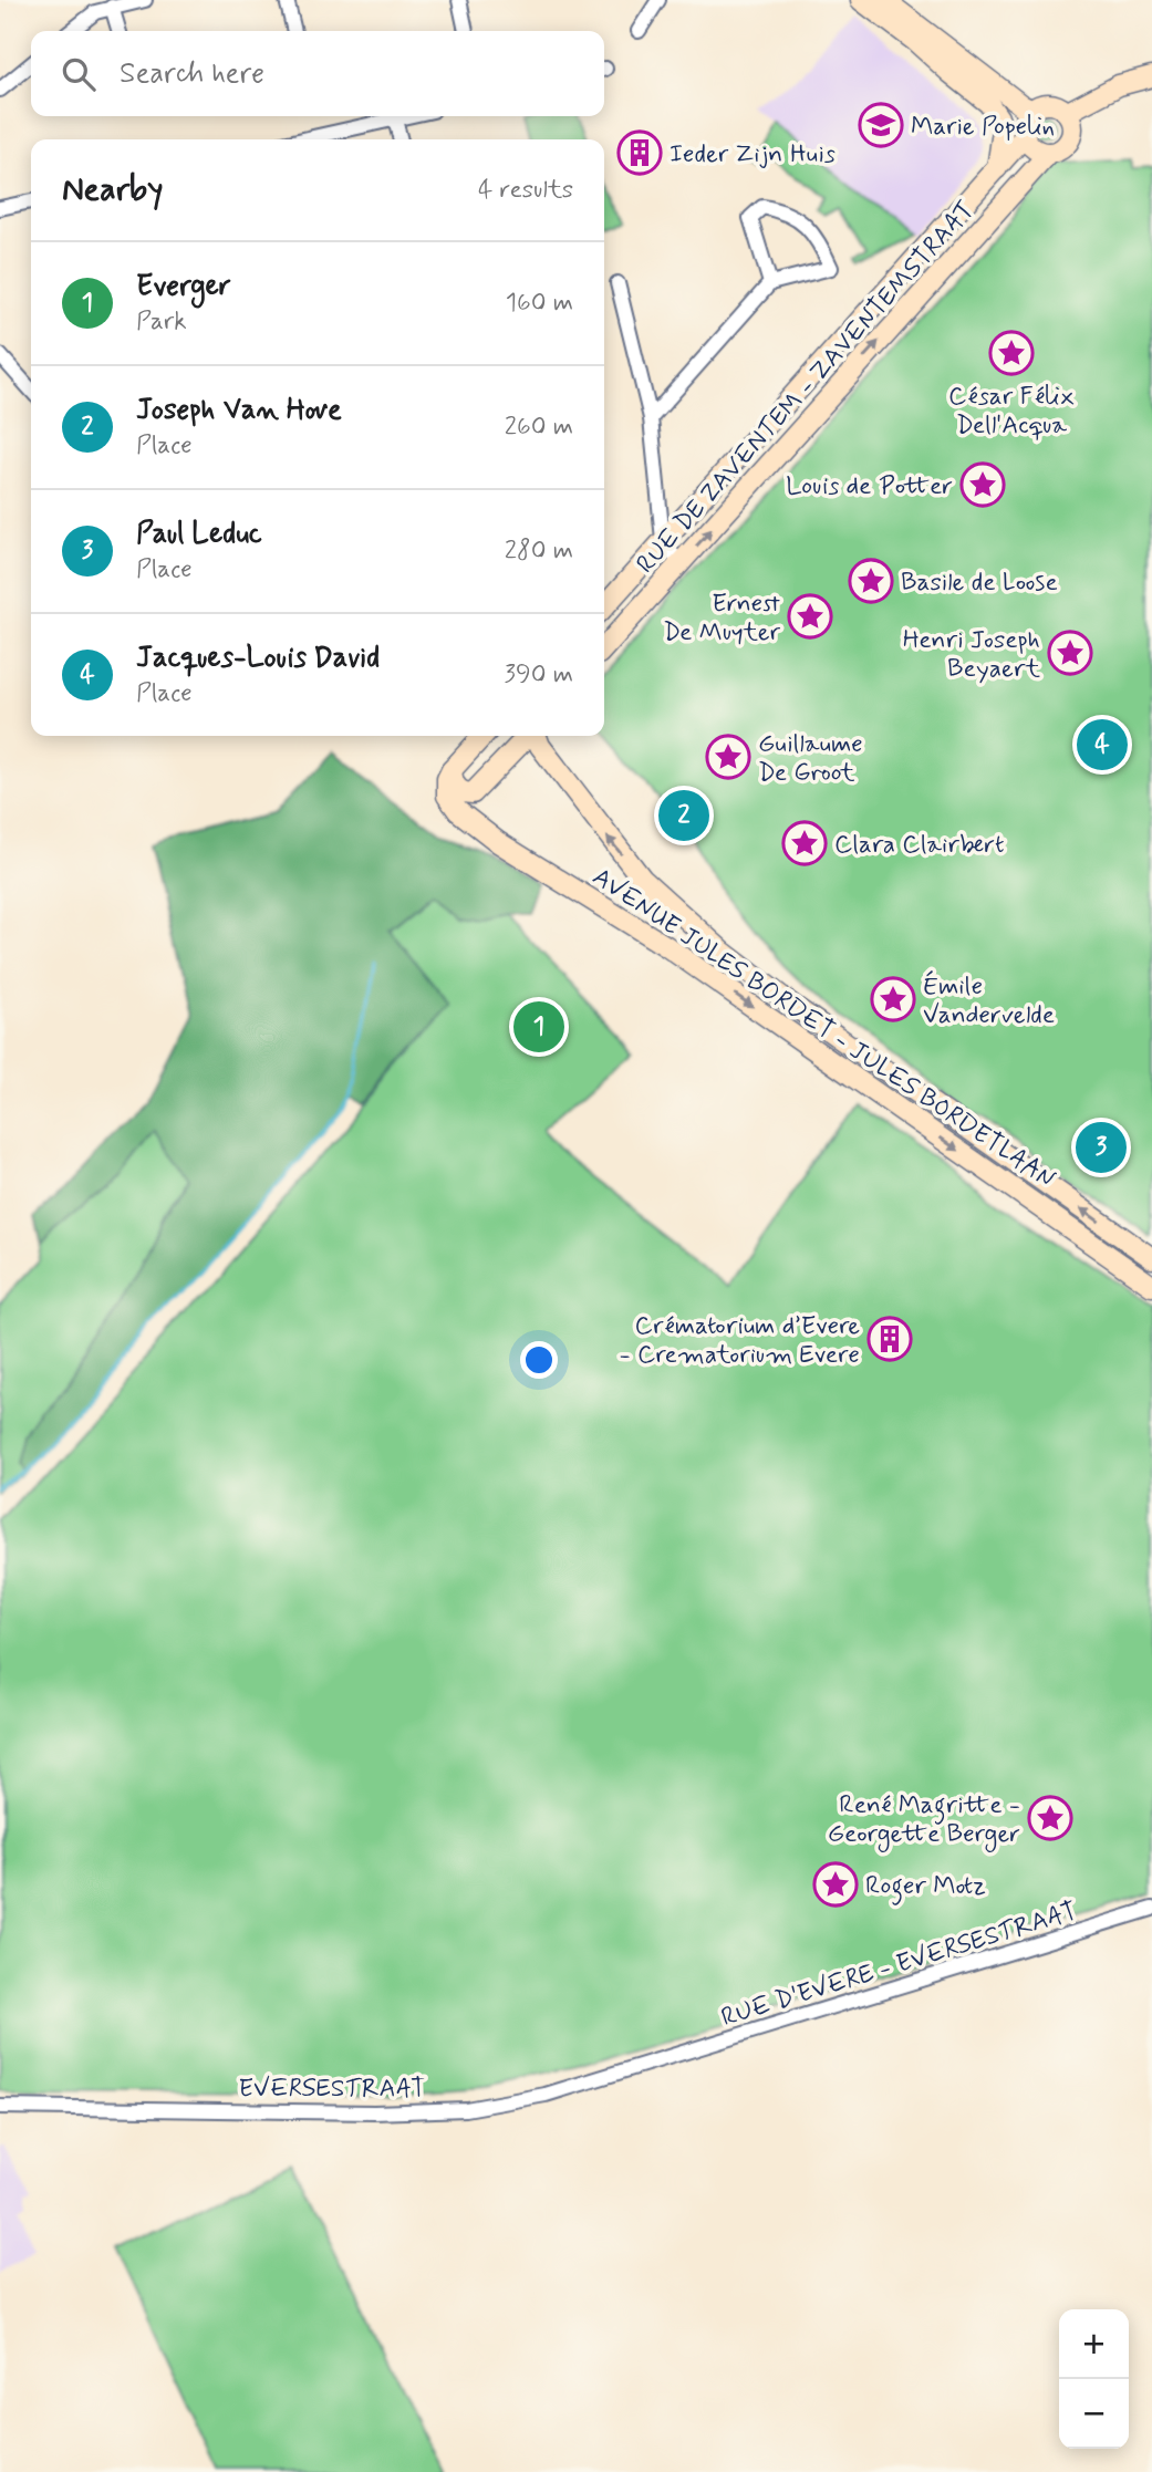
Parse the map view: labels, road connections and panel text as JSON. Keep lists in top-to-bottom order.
{
  "streets": {
    "main road": ["RUE DE ZAVENTEM - ZAVENTEMSTRAAT", "AVENUE JULES BORDET - JULES BORDETLAAN"],
    "street": ["RUE D'EVERE - EVERSESTRAAT", "EVERSESTRAAT"]
  },
  "crossings": [
    ["RUE D'EVERE - EVERSESTRAAT", "EVERSESTRAAT"]
  ],
  "places": {
    "school or university": ["Marie Popelin"],
    "building": ["Ieder Zijn Huis", "Crématorium d’Evere - Crematorium Evere"],
    "place": [
      "César Félix Dell'Acqua",
      "Louis de Potter",
      "Basile de Loose",
      "Ernest De Muyter",
      "Henri Joseph Beyaert",
      "Guillaume De Groot",
      "Clara Clairbert",
      "Émile Vandervelde",
      "René Magritte - Georgette Berger",
      "Roger Motz"
    ]
  },
  "page": {
    "search": "Search here",
    "heading": ["Nearby", "4 results"],
    "list": [
      {
        "mark": "1",
        "name": "Everger",
        "note": "Park",
        "value": "160 m"
      },
      {
        "mark": "2",
        "name": "Joseph Van Hove",
        "note": "Place",
        "value": "260 m"
      },
      {
        "mark": "3",
        "name": "Paul Leduc",
        "note": "Place",
        "value": "280 m"
      },
      {
        "mark": "4",
        "name": "Jacques-Louis David",
        "note": "Place",
        "value": "390 m"
      }
    ],
    "pins": [
      "4",
      "2",
      "1",
      "3"
    ],
    "map_buttons": ["+", "−"]
  }
}
